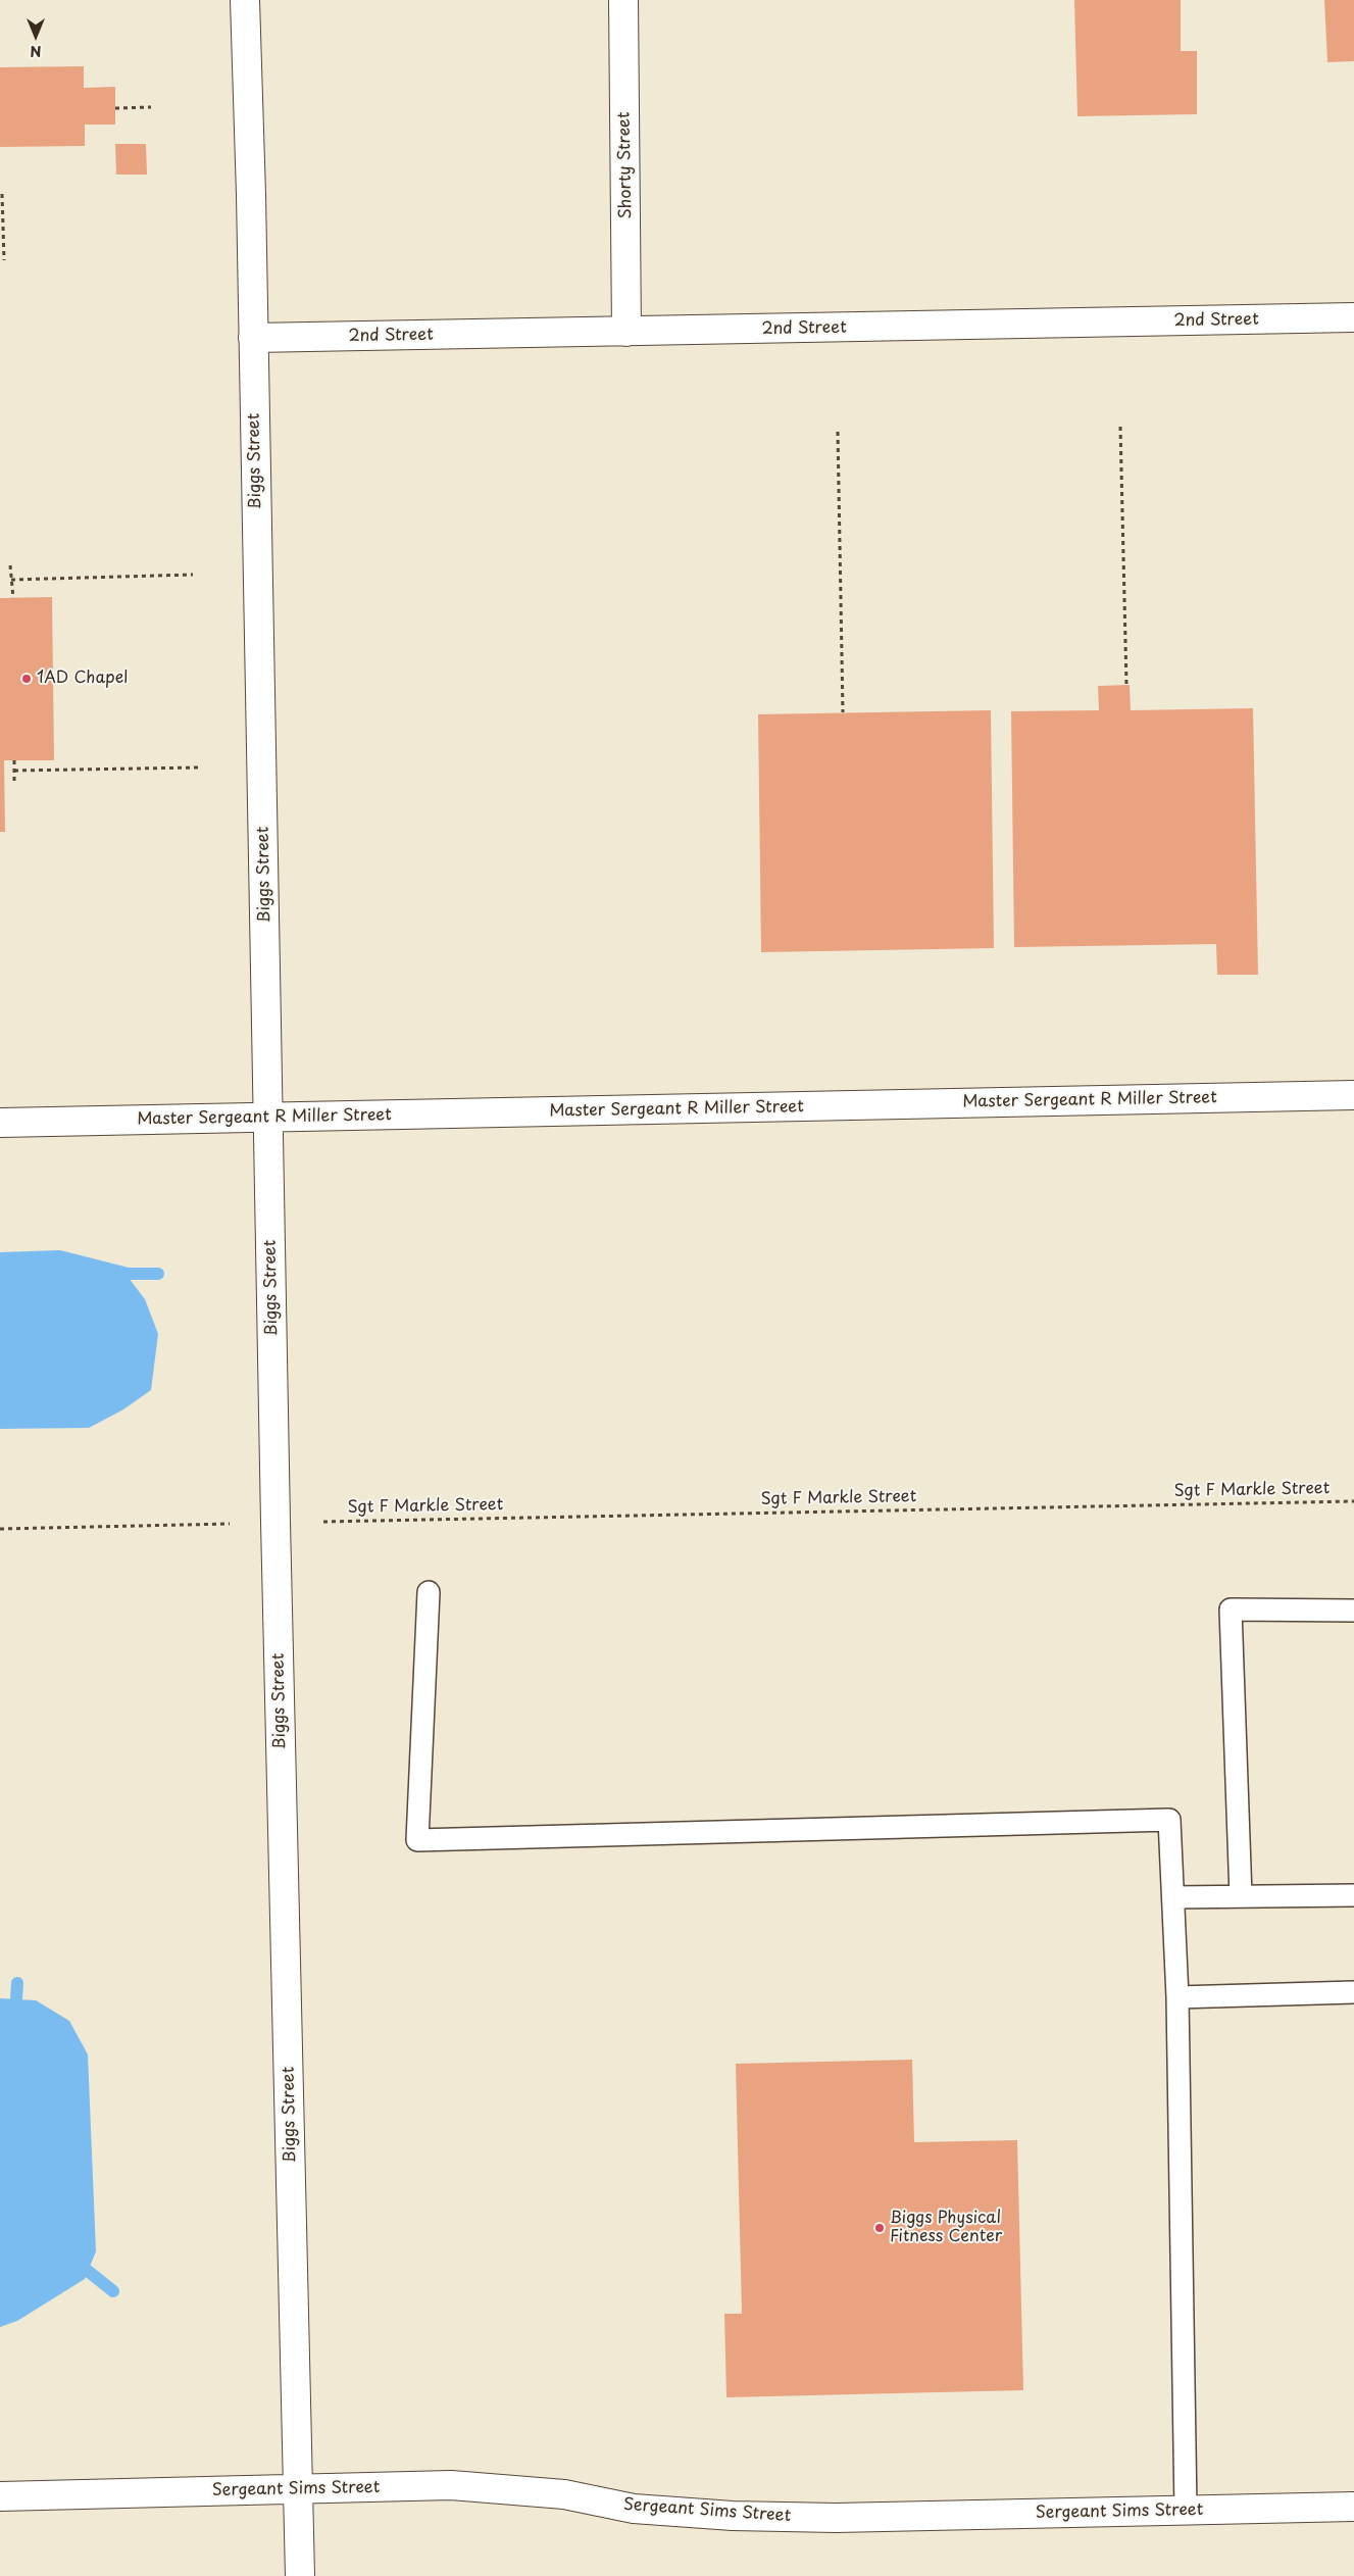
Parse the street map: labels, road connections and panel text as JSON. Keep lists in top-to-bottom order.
{
  "streets": {
    "street": [
      "Shorty Street",
      "2nd Street",
      "Biggs Street",
      "Master Sergeant R Miller Street",
      "Sergeant Sims Street"
    ],
    "path": ["Sgt F Markle Street"]
  },
  "crossings": [
    ["Shorty Street", "2nd Street"],
    ["2nd Street", "Biggs Street"],
    ["Biggs Street", "Master Sergeant R Miller Street"],
    ["Biggs Street", "Sergeant Sims Street"]
  ],
  "places": ["1AD Chapel", "Biggs Physical Fitness Center"],
  "north": "bottom"
}
